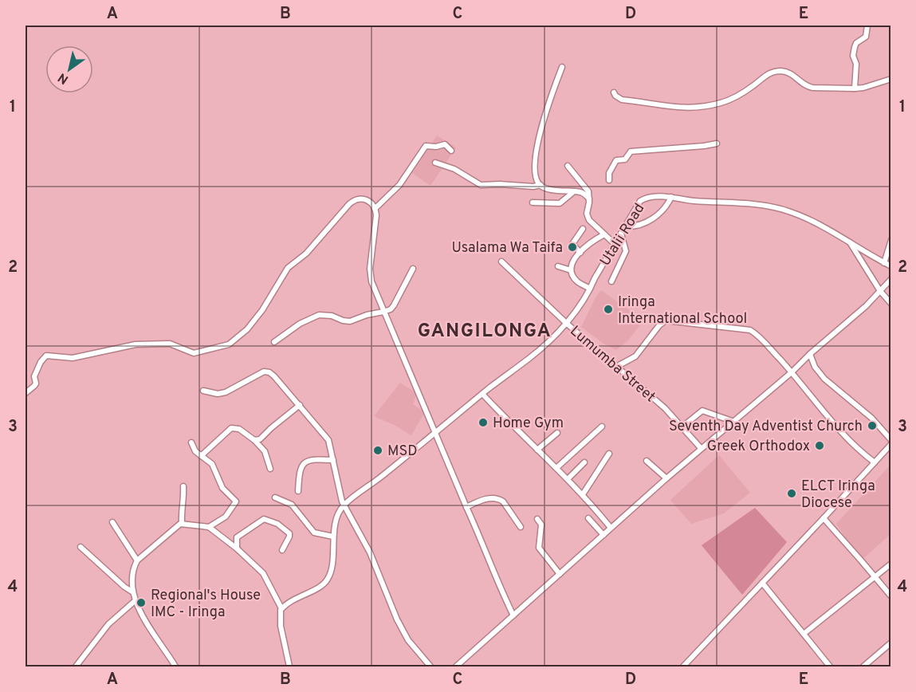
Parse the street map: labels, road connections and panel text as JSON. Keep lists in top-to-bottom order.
{
  "streets": {
    "street": ["Utalii Road", "Lumumba Street"]
  },
  "crossings": [
    ["Utalii Road", "Lumumba Street"]
  ],
  "districts": ["GANGILONGA"],
  "places": [
    "Usalama Wa Taifa",
    "Iringa International School",
    "Home Gym",
    "Seventh Day Adventist Church",
    "Greek Orthodox",
    "MSD",
    "ELCT Iringa Diocese",
    "Regional's House IMC - Iringa"
  ],
  "north": "bottom left",
  "grid": {
    "columns": [
      "A",
      "B",
      "C",
      "D",
      "E"
    ],
    "rows": [
      "1",
      "2",
      "3",
      "4"
    ]
  }
}
